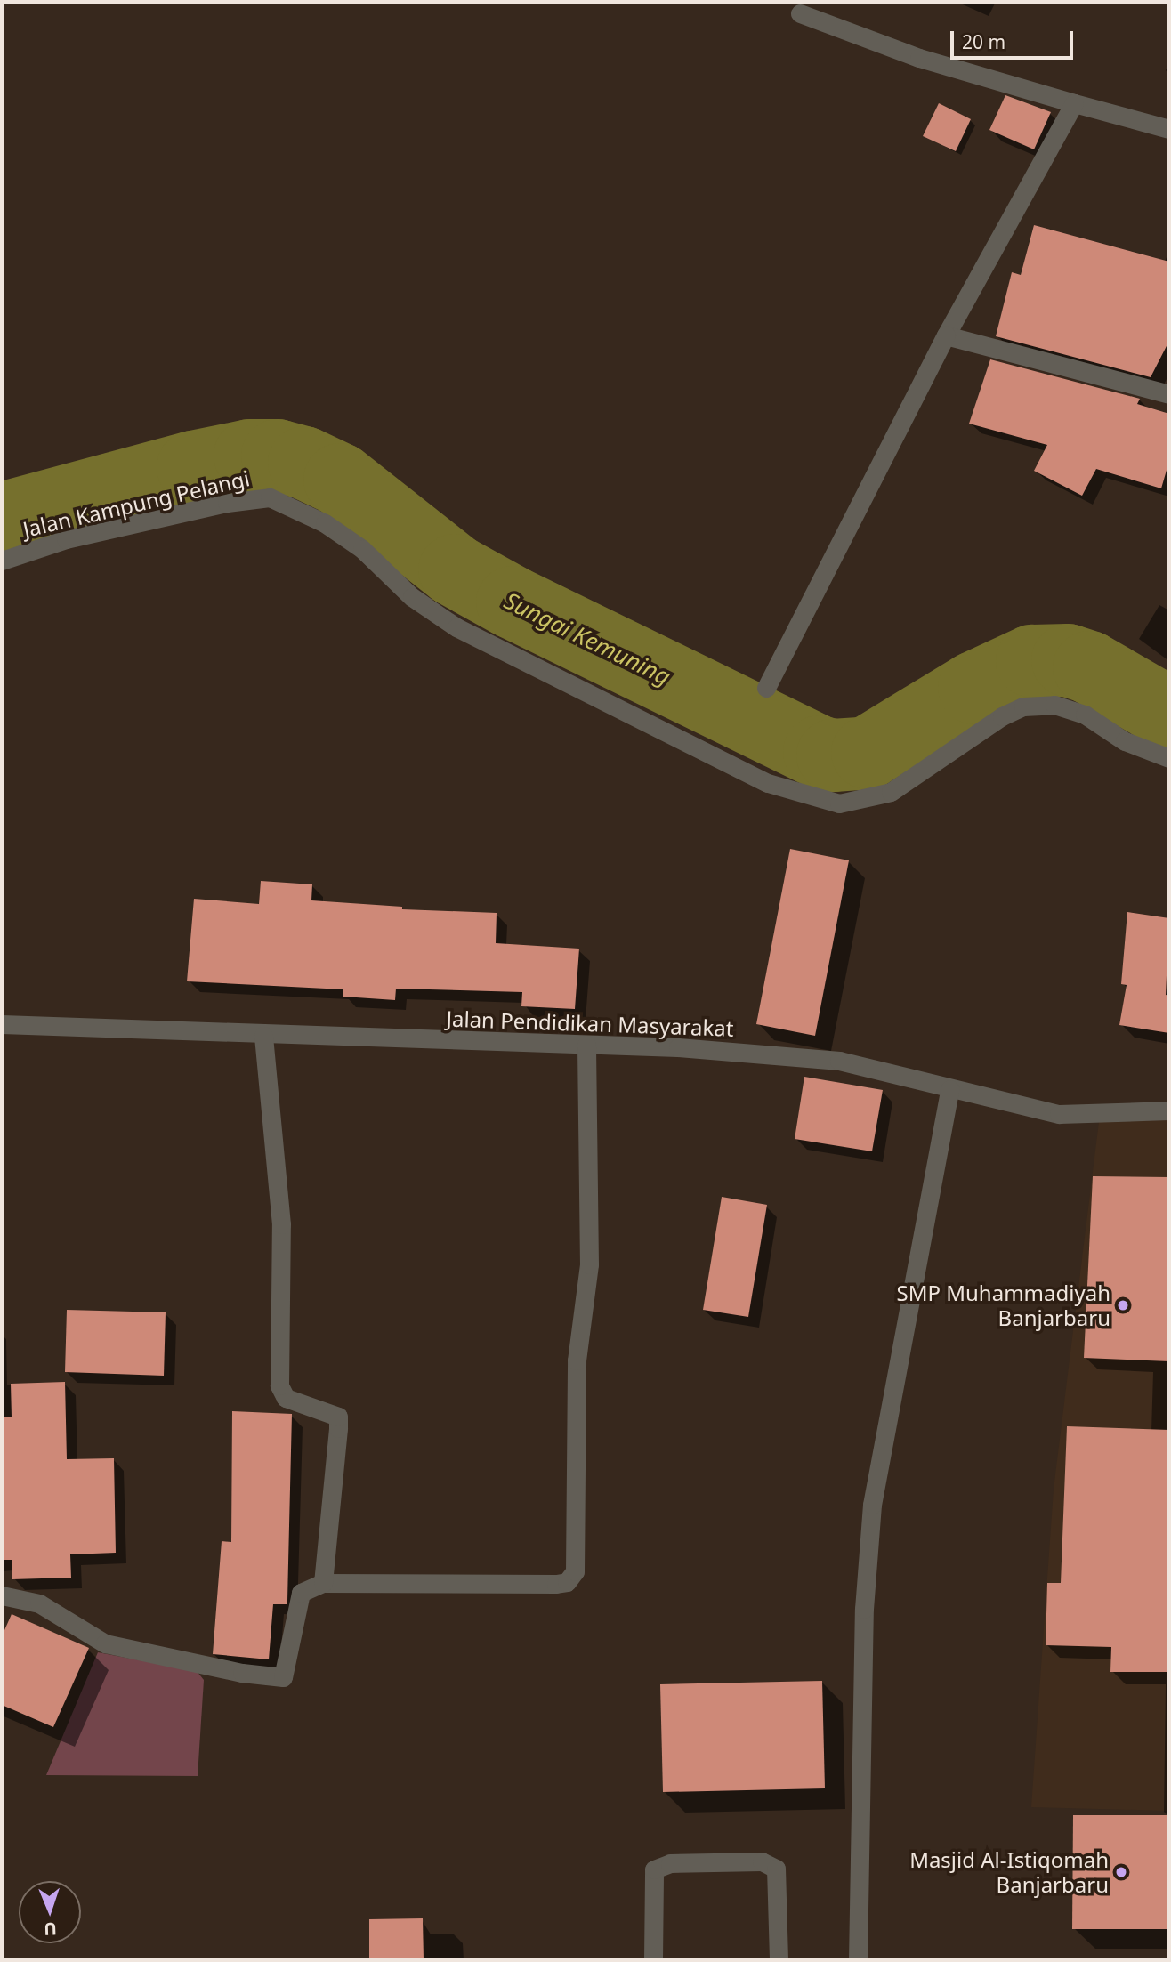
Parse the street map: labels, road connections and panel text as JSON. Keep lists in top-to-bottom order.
{
  "streets": {
    "street": ["Jalan Kampung Pelangi", "Jalan Pendidikan Masyarakat"]
  },
  "water": ["Sungai Kemuning"],
  "places": ["SMP Muhammadiyah Banjarbaru", "Masjid Al-Istiqomah Banjarbaru"],
  "scale_bar": "20 m",
  "north": "bottom"
}
